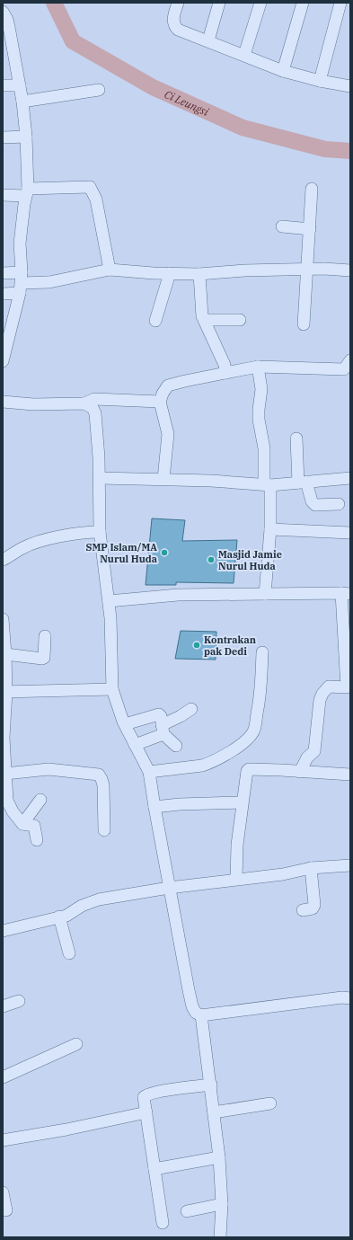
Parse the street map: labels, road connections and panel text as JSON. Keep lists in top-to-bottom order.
{
  "water": ["Ci Leungsi"],
  "places": ["SMP Islam/MA Nurul Huda", "Masjid Jamie Nurul Huda", "Kontrakan pak Dedi"]
}
